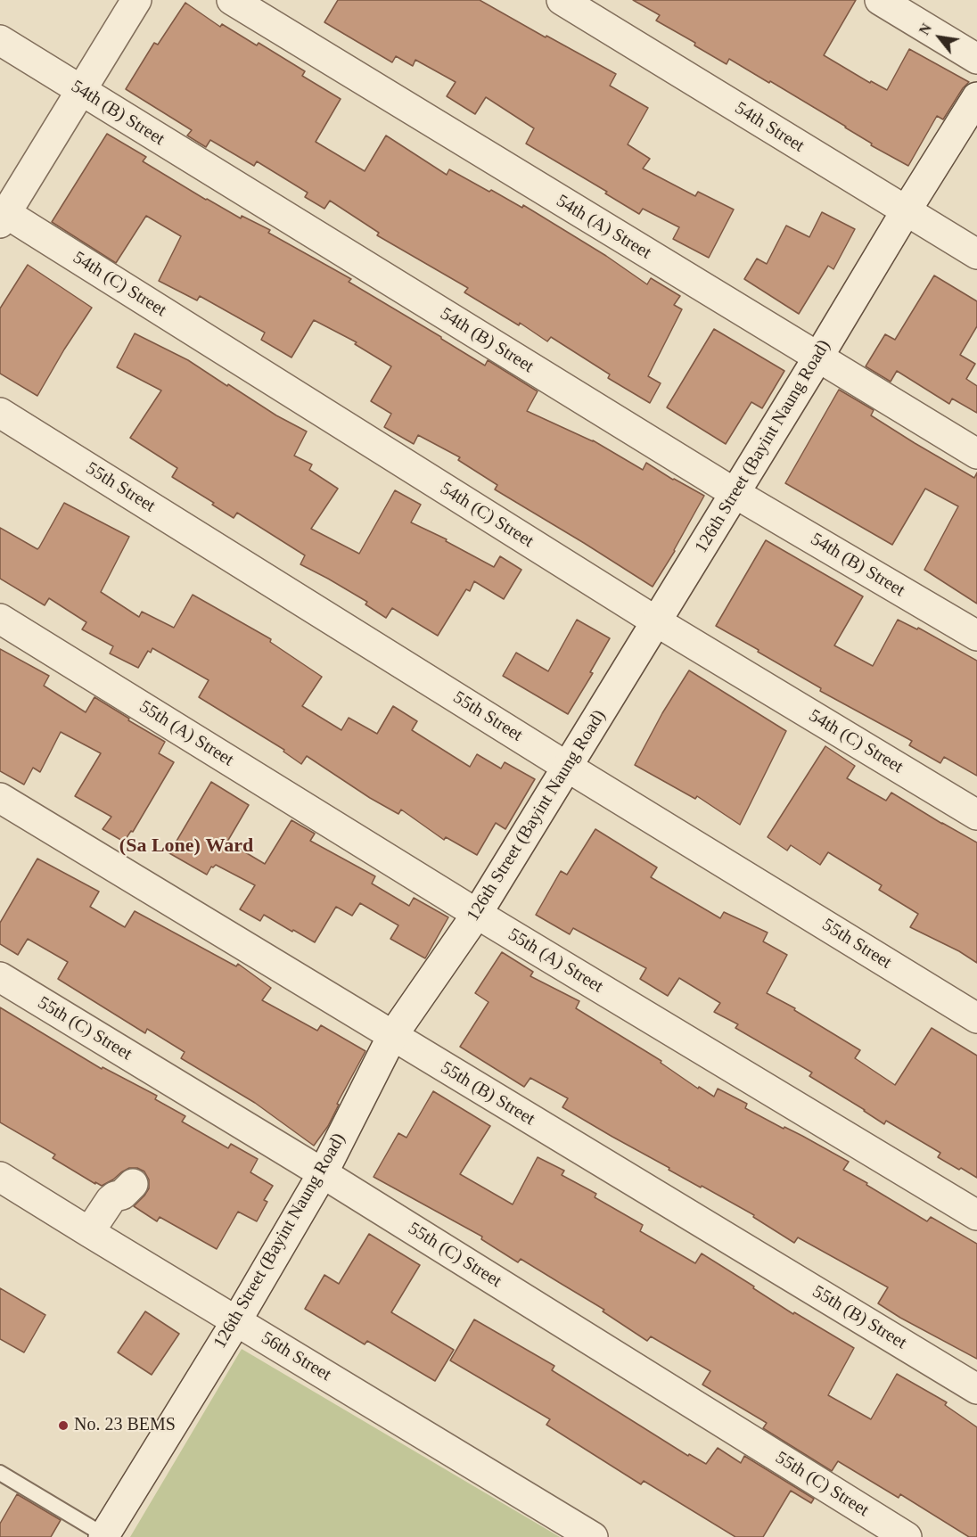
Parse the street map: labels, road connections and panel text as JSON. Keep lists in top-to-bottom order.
{
  "streets": {
    "street": [
      "54th (B) Street",
      "54th Street",
      "54th (A) Street",
      "54th (C) Street",
      "126th Street (Bayint Naung Road)",
      "55th Street",
      "55th (A) Street",
      "55th (C) Street",
      "55th (B) Street",
      "56th Street"
    ]
  },
  "crossings": [
    ["54th (B) Street", "126th Street (Bayint Naung Road)"],
    ["54th Street", "126th Street (Bayint Naung Road)"],
    ["54th (A) Street", "126th Street (Bayint Naung Road)"],
    ["54th (C) Street", "126th Street (Bayint Naung Road)"],
    ["126th Street (Bayint Naung Road)", "55th Street"],
    ["126th Street (Bayint Naung Road)", "55th (A) Street"],
    ["126th Street (Bayint Naung Road)", "55th (C) Street"],
    ["126th Street (Bayint Naung Road)", "55th (B) Street"],
    ["126th Street (Bayint Naung Road)", "56th Street"]
  ],
  "districts": ["(Sa Lone) Ward"],
  "places": ["No. 23 BEMS"],
  "north": "top left"
}
